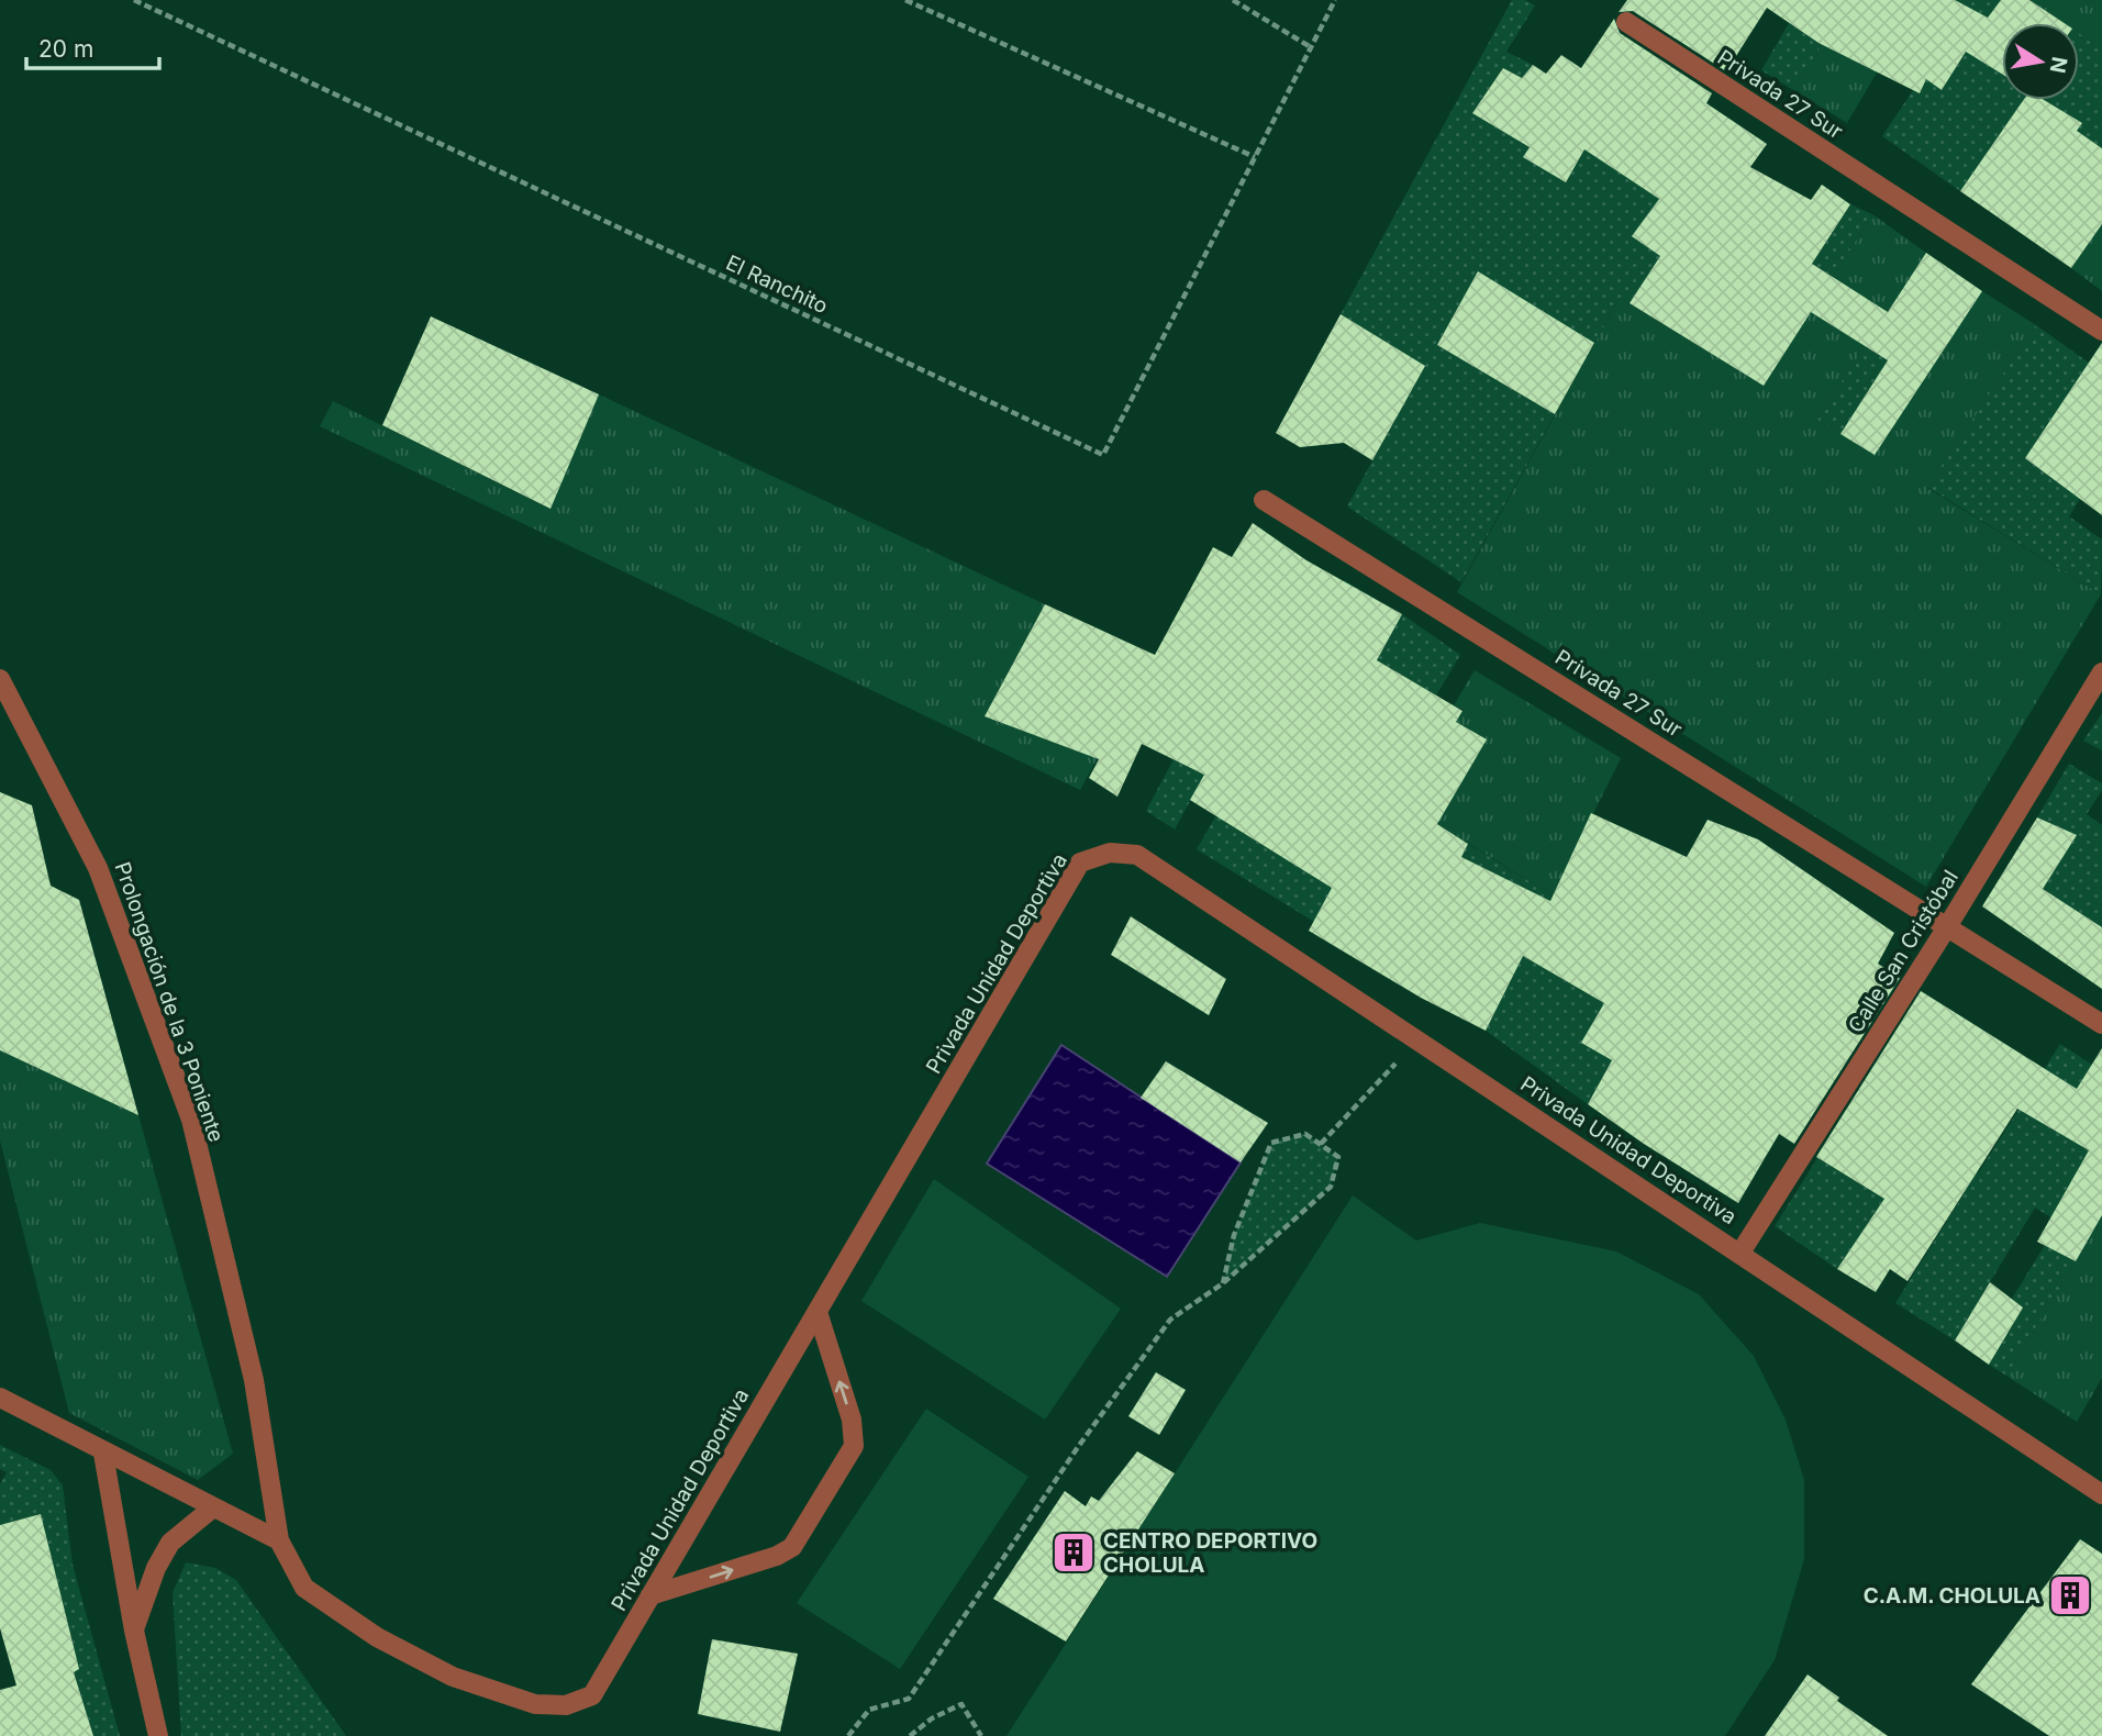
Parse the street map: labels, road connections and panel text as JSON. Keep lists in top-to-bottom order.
{
  "streets": {
    "street": [
      "Privada 27 Sur",
      "Calle San Cristóbal",
      "Privada Unidad Deportiva",
      "Prolongación de la 3 Poniente"
    ],
    "path": ["El Ranchito"]
  },
  "crossings": [
    ["Privada 27 Sur", "Calle San Cristóbal"],
    ["Calle San Cristóbal", "Privada Unidad Deportiva"],
    ["Privada Unidad Deportiva", "Prolongación de la 3 Poniente"]
  ],
  "places": {
    "building": ["CENTRO DEPORTIVO CHOLULA", "C.A.M. CHOLULA"]
  },
  "scale_bar": "20 m",
  "north": "right"
}
